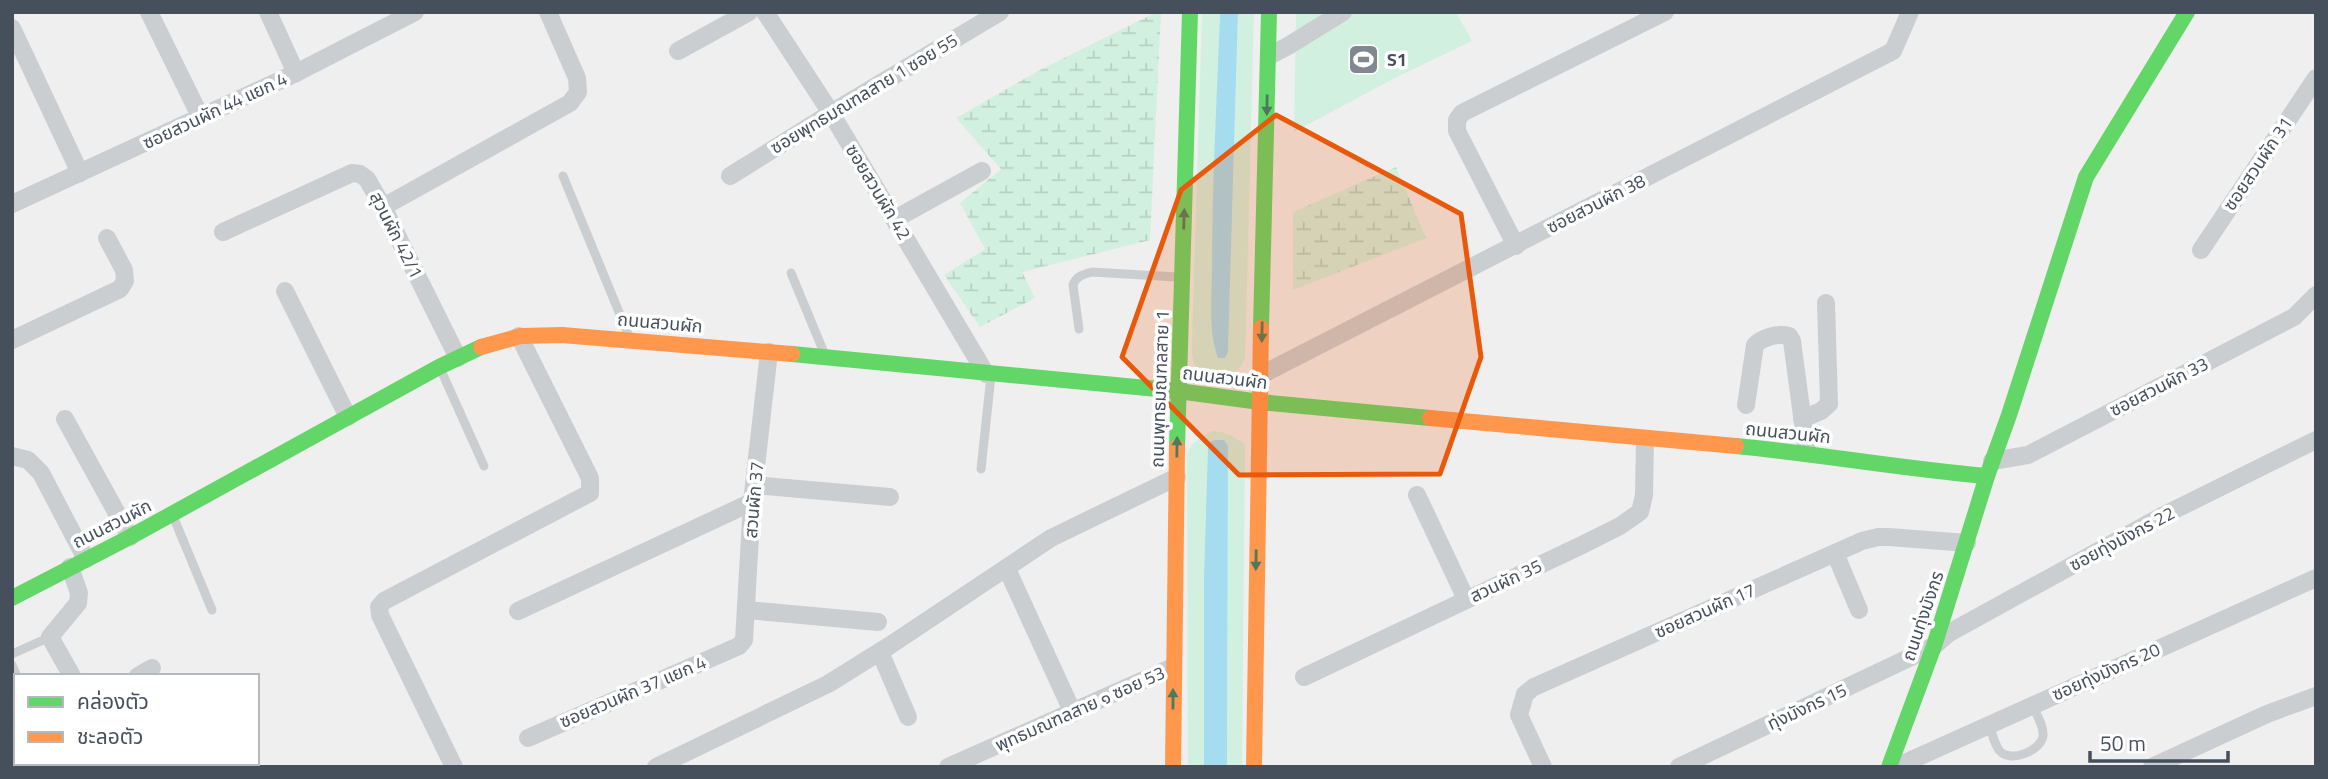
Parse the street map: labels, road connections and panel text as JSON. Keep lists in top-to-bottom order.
{
  "streets": {
    "street": [
      "ซอยพุทธมณฑลสาย 1 ซอย 55",
      "ซอยสวนผัก 44 แยก 4",
      "ซอยสวนผัก 31",
      "ซอยสวนผัก 42",
      "ซอยสวนผัก 38",
      "สุวนผัก 42/1",
      "ถนนสวนผัก",
      "ซอยสวนผัก 33",
      "ถนนพุทธมณฑลสาย 1",
      "สวนผัก 37",
      "ซอยทุ่งมังกร 22",
      "สวนผัก 35",
      "ซอยสวนผัก 17",
      "ถนนทุ่งมังกร",
      "ซอยทุ่งมังกร 20",
      "ซอยสวนผัก 37 แยก 4",
      "ทุ่งมังกร 15",
      "พุทธมณฑลสาย ๑ ซอย 53"
    ]
  },
  "crossings": [
    ["ซอยพุทธมณฑลสาย 1 ซอย 55", "ซอยสวนผัก 42"],
    ["ซอยสวนผัก 42", "ถนนสวนผัก"],
    ["สุวนผัก 42/1", "ถนนสวนผัก"],
    ["ถนนสวนผัก", "ซอยสวนผัก 33"],
    ["ถนนสวนผัก", "ถนนพุทธมณฑลสาย 1"],
    ["ถนนสวนผัก", "สวนผัก 37"],
    ["ถนนสวนผัก", "สวนผัก 35"],
    ["ถนนสวนผัก", "ถนนทุ่งมังกร"],
    ["ซอยสวนผัก 33", "ถนนทุ่งมังกร"],
    ["ถนนพุทธมณฑลสาย 1", "พุทธมณฑลสาย ๑ ซอย 53"],
    ["สวนผัก 37", "ซอยสวนผัก 37 แยก 4"],
    ["ซอยทุ่งมังกร 22", "ถนนทุ่งมังกร"],
    ["ซอยทุ่งมังกร 22", "ทุ่งมังกร 15"],
    ["ซอยสวนผัก 17", "ถนนทุ่งมังกร"],
    ["ถนนทุ่งมังกร", "ทุ่งมังกร 15"]
  ],
  "places": {
    "sports": ["S1"]
  },
  "legend": ["คล่องตัว", "ชะลอตัว"],
  "scale_bar": "50 m"
}
